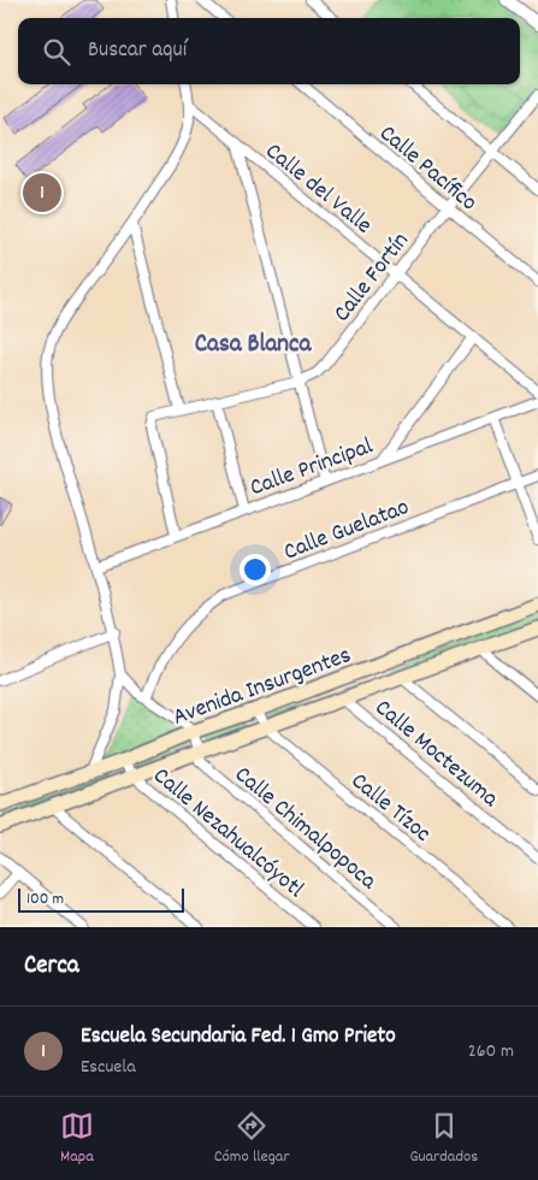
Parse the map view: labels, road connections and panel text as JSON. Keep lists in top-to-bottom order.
{
  "streets": {
    "main road": ["Avenida Insurgentes"],
    "street": [
      "Calle Pacífico",
      "Calle del Valle",
      "Calle Fortín",
      "Calle Principal",
      "Calle Guelatao",
      "Calle Moctezuma",
      "Calle Tízoc",
      "Calle Chimalpopoca",
      "Calle Nezahualcóyotl"
    ]
  },
  "crossings": [
    ["Calle Pacífico", "Calle Fortín"],
    ["Calle del Valle", "Calle Fortín"],
    ["Calle Fortín", "Calle Principal"],
    ["Avenida Insurgentes", "Calle Moctezuma"],
    ["Avenida Insurgentes", "Calle Tízoc"],
    ["Avenida Insurgentes", "Calle Chimalpopoca"],
    ["Avenida Insurgentes", "Calle Nezahualcóyotl"]
  ],
  "districts": ["Casa Blanca"],
  "scale_bar": "100 m",
  "page": {
    "search": "Buscar aquí",
    "pins": "1",
    "scale": "100 m",
    "heading": "Cerca",
    "list": [
      {
        "mark": "1",
        "name": "Escuela Secundaria Fed. 1 Gmo Prieto",
        "note": "Escuela",
        "value": "260 m"
      }
    ],
    "nav": ["Mapa", "Cómo llegar", "Guardados"]
  }
}
